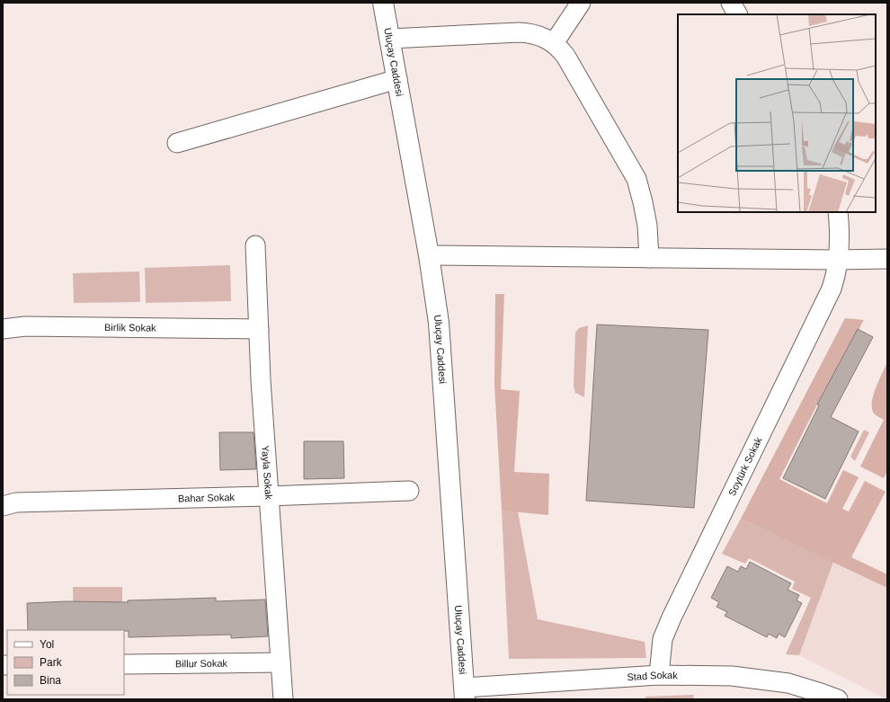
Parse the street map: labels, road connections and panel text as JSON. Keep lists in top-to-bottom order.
{
  "streets": {
    "street": [
      "Uluçay Caddesi",
      "Birlik Sokak",
      "Soytürk Sokak",
      "Yayla Sokak",
      "Bahar Sokak",
      "Billur Sokak",
      "Stad Sokak"
    ]
  },
  "crossings": [
    ["Uluçay Caddesi", "Stad Sokak"],
    ["Birlik Sokak", "Yayla Sokak"],
    ["Soytürk Sokak", "Stad Sokak"],
    ["Yayla Sokak", "Bahar Sokak"],
    ["Yayla Sokak", "Billur Sokak"]
  ],
  "legend": ["Yol", "Park", "Bina"]
}
